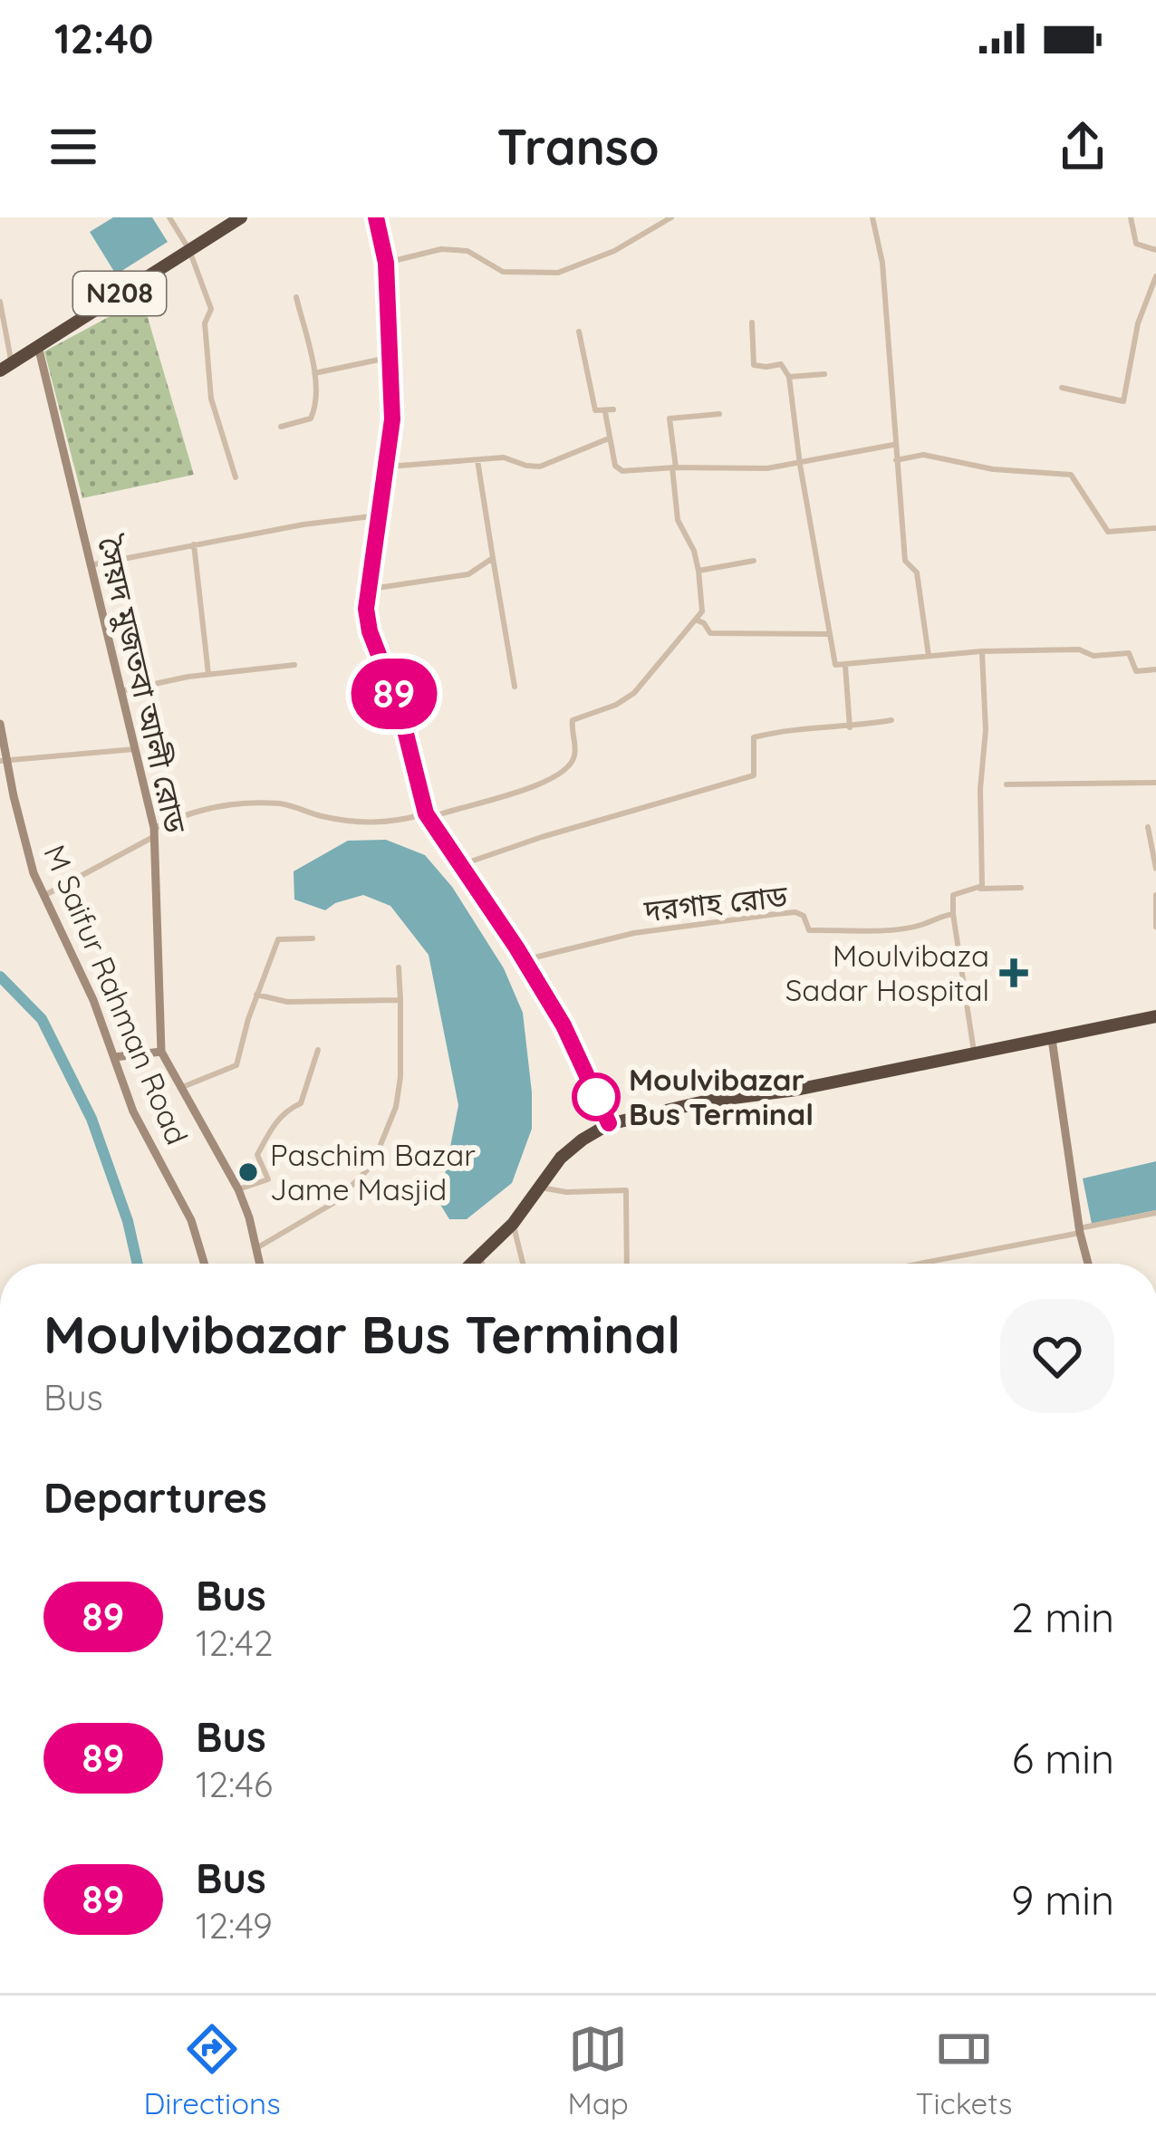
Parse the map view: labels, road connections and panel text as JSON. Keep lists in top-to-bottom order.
{
  "streets": {
    "highway": ["N208"],
    "street": ["সৈয়দ মুজতবা আলী রোড", "দরগাহ রোড", "M Saifur Rahman Road"]
  },
  "crossings": [
    ["N208", "সৈয়দ মুজতবা আলী রোড"]
  ],
  "places": {
    "health": ["Moulvibaza Sadar Hospital"],
    "other": ["Moulvibazar Bus Terminal", "Paschim Bazar Jame Masjid"]
  },
  "lines": ["bus line 89"],
  "page": {
    "status": "12:40",
    "header": "Transo",
    "on_map": "89",
    "heading": [
      ["Moulvibazar Bus Terminal", "Bus"],
      "Departures"
    ],
    "list": [
      {
        "mark": "89",
        "name": "Bus",
        "note": "12:42",
        "value": "2 min"
      },
      {
        "mark": "89",
        "name": "Bus",
        "note": "12:46",
        "value": "6 min"
      },
      {
        "mark": "89",
        "name": "Bus",
        "note": "12:49",
        "value": "9 min"
      }
    ],
    "tabs": ["Directions", "Map", "Tickets"]
  }
}
